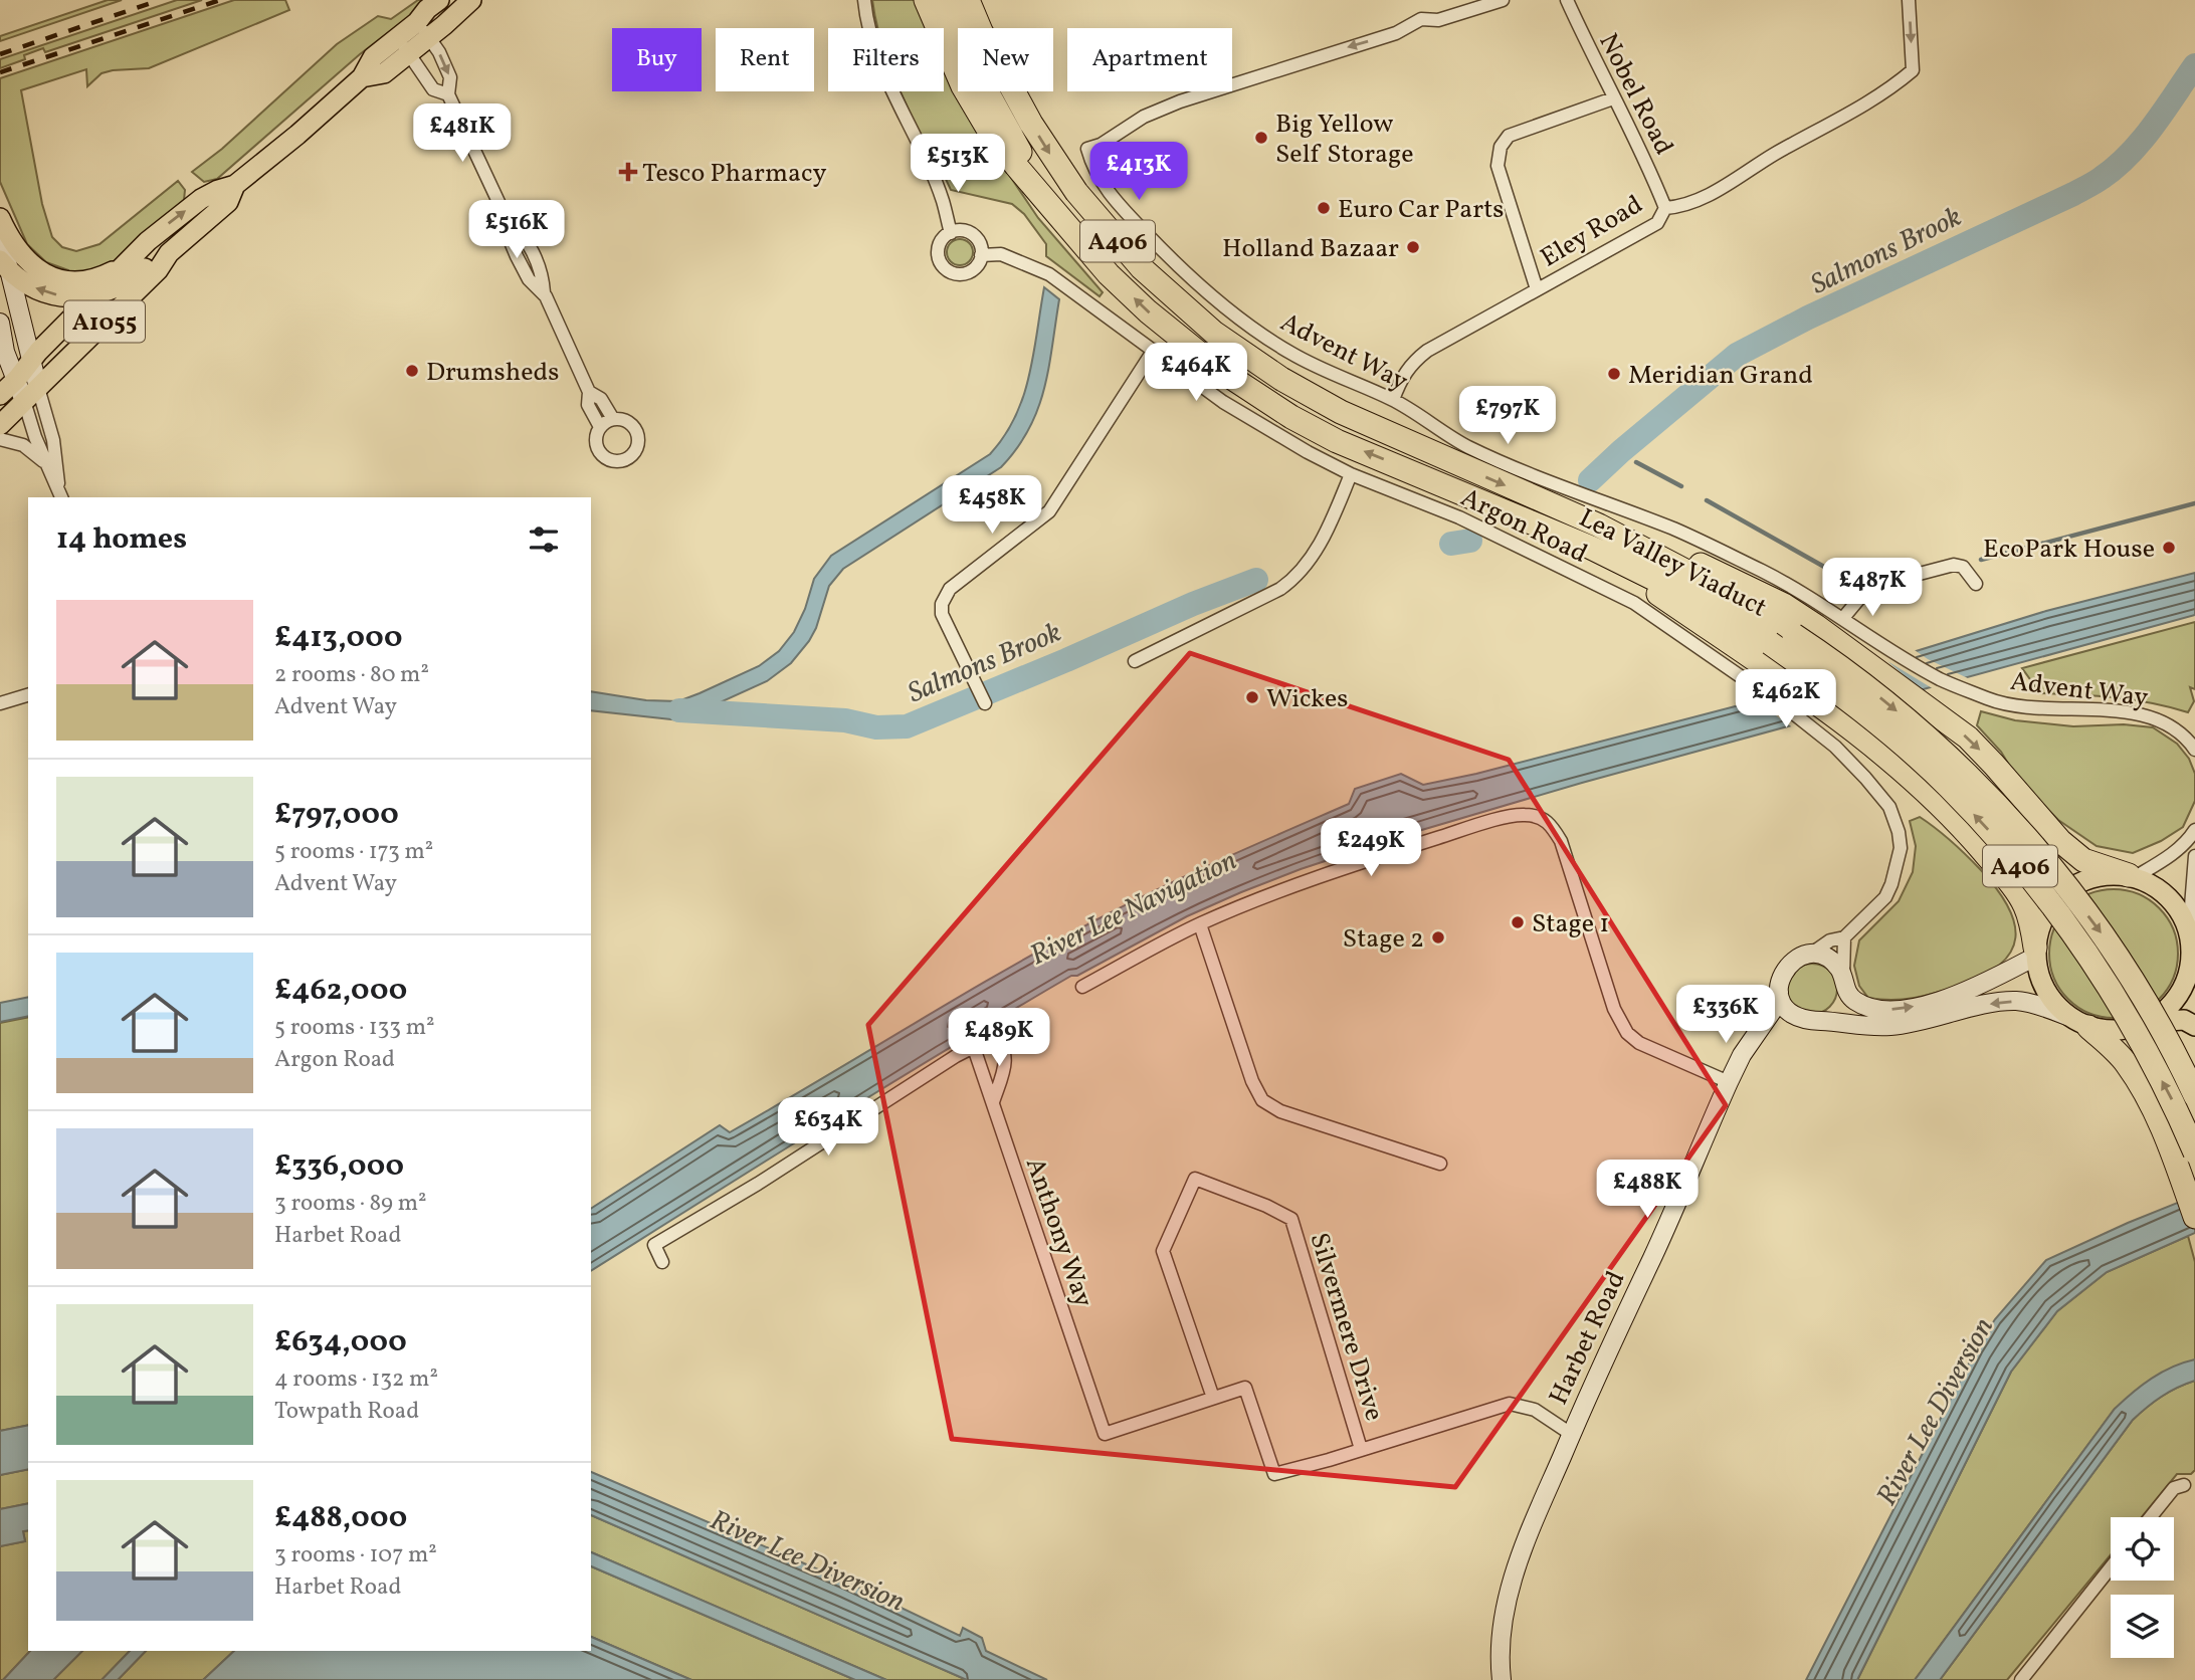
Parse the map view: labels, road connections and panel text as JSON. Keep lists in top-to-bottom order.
{
  "streets": {
    "highway": ["A406", "Lea Valley Viaduct"],
    "main road": ["A1055"],
    "street": [
      "Nobel Road",
      "Eley Road",
      "Advent Way",
      "Argon Road",
      "Anthony Way",
      "Silvermere Drive",
      "Harbet Road"
    ]
  },
  "crossings": [
    ["Nobel Road", "Eley Road"],
    ["Eley Road", "Advent Way"],
    ["A406", "Lea Valley Viaduct"],
    ["Argon Road", "Harbet Road"],
    ["Anthony Way", "Silvermere Drive"]
  ],
  "one_way": ["Eley Road"],
  "water": ["Salmons Brook", "River Lee Navigation", "River Lee Diversion"],
  "places": {
    "other": [
      "Big Yellow Self Storage",
      "Euro Car Parts",
      "Holland Bazaar",
      "Drumsheds",
      "Meridian Grand",
      "EcoPark House",
      "Wickes",
      "Stage 1",
      "Stage 2"
    ],
    "health": ["Tesco Pharmacy"]
  },
  "page": {
    "chip": [
      "Buy",
      "Rent",
      "Filters",
      "New",
      "Apartment"
    ],
    "price": [
      "£481K",
      "£513K",
      "£413K",
      "£516K",
      "£464K",
      "£797K",
      "£458K",
      "£487K",
      "£462K",
      "£249K",
      "£336K",
      "£489K",
      "£634K",
      "£488K"
    ],
    "heading": "14 homes",
    "list": [
      {
        "name": "£413,000",
        "note": "2 rooms · 80 m² · Advent Way"
      },
      {
        "name": "£797,000",
        "note": "5 rooms · 173 m² · Advent Way"
      },
      {
        "name": "£462,000",
        "note": "5 rooms · 133 m² · Argon Road"
      },
      {
        "name": "£336,000",
        "note": "3 rooms · 89 m² · Harbet Road"
      },
      {
        "name": "£634,000",
        "note": "4 rooms · 132 m² · Towpath Road"
      },
      {
        "name": "£488,000",
        "note": "3 rooms · 107 m² · Harbet Road"
      }
    ]
  }
}
